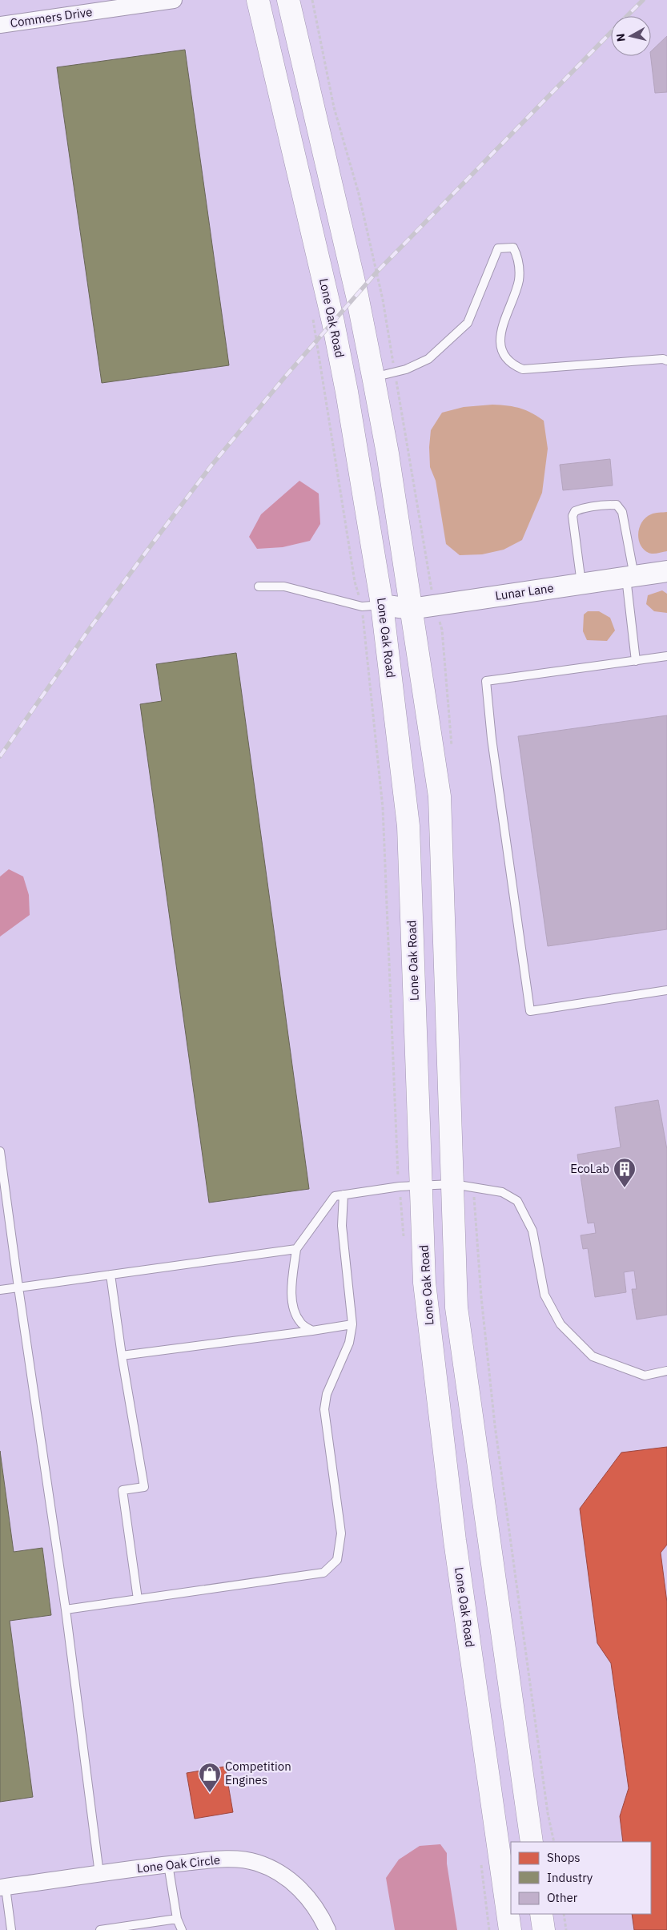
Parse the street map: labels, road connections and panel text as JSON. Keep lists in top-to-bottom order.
{
  "streets": {
    "main road": ["Lone Oak Road"],
    "street": ["Commers Drive", "Lunar Lane", "Lone Oak Circle"]
  },
  "crossings": [
    ["Lone Oak Road", "Lunar Lane"]
  ],
  "places": {
    "building": ["EcoLab"],
    "shop": ["Competition Engines"]
  },
  "legend": ["Shops", "Industry", "Other"],
  "north": "left"
}
